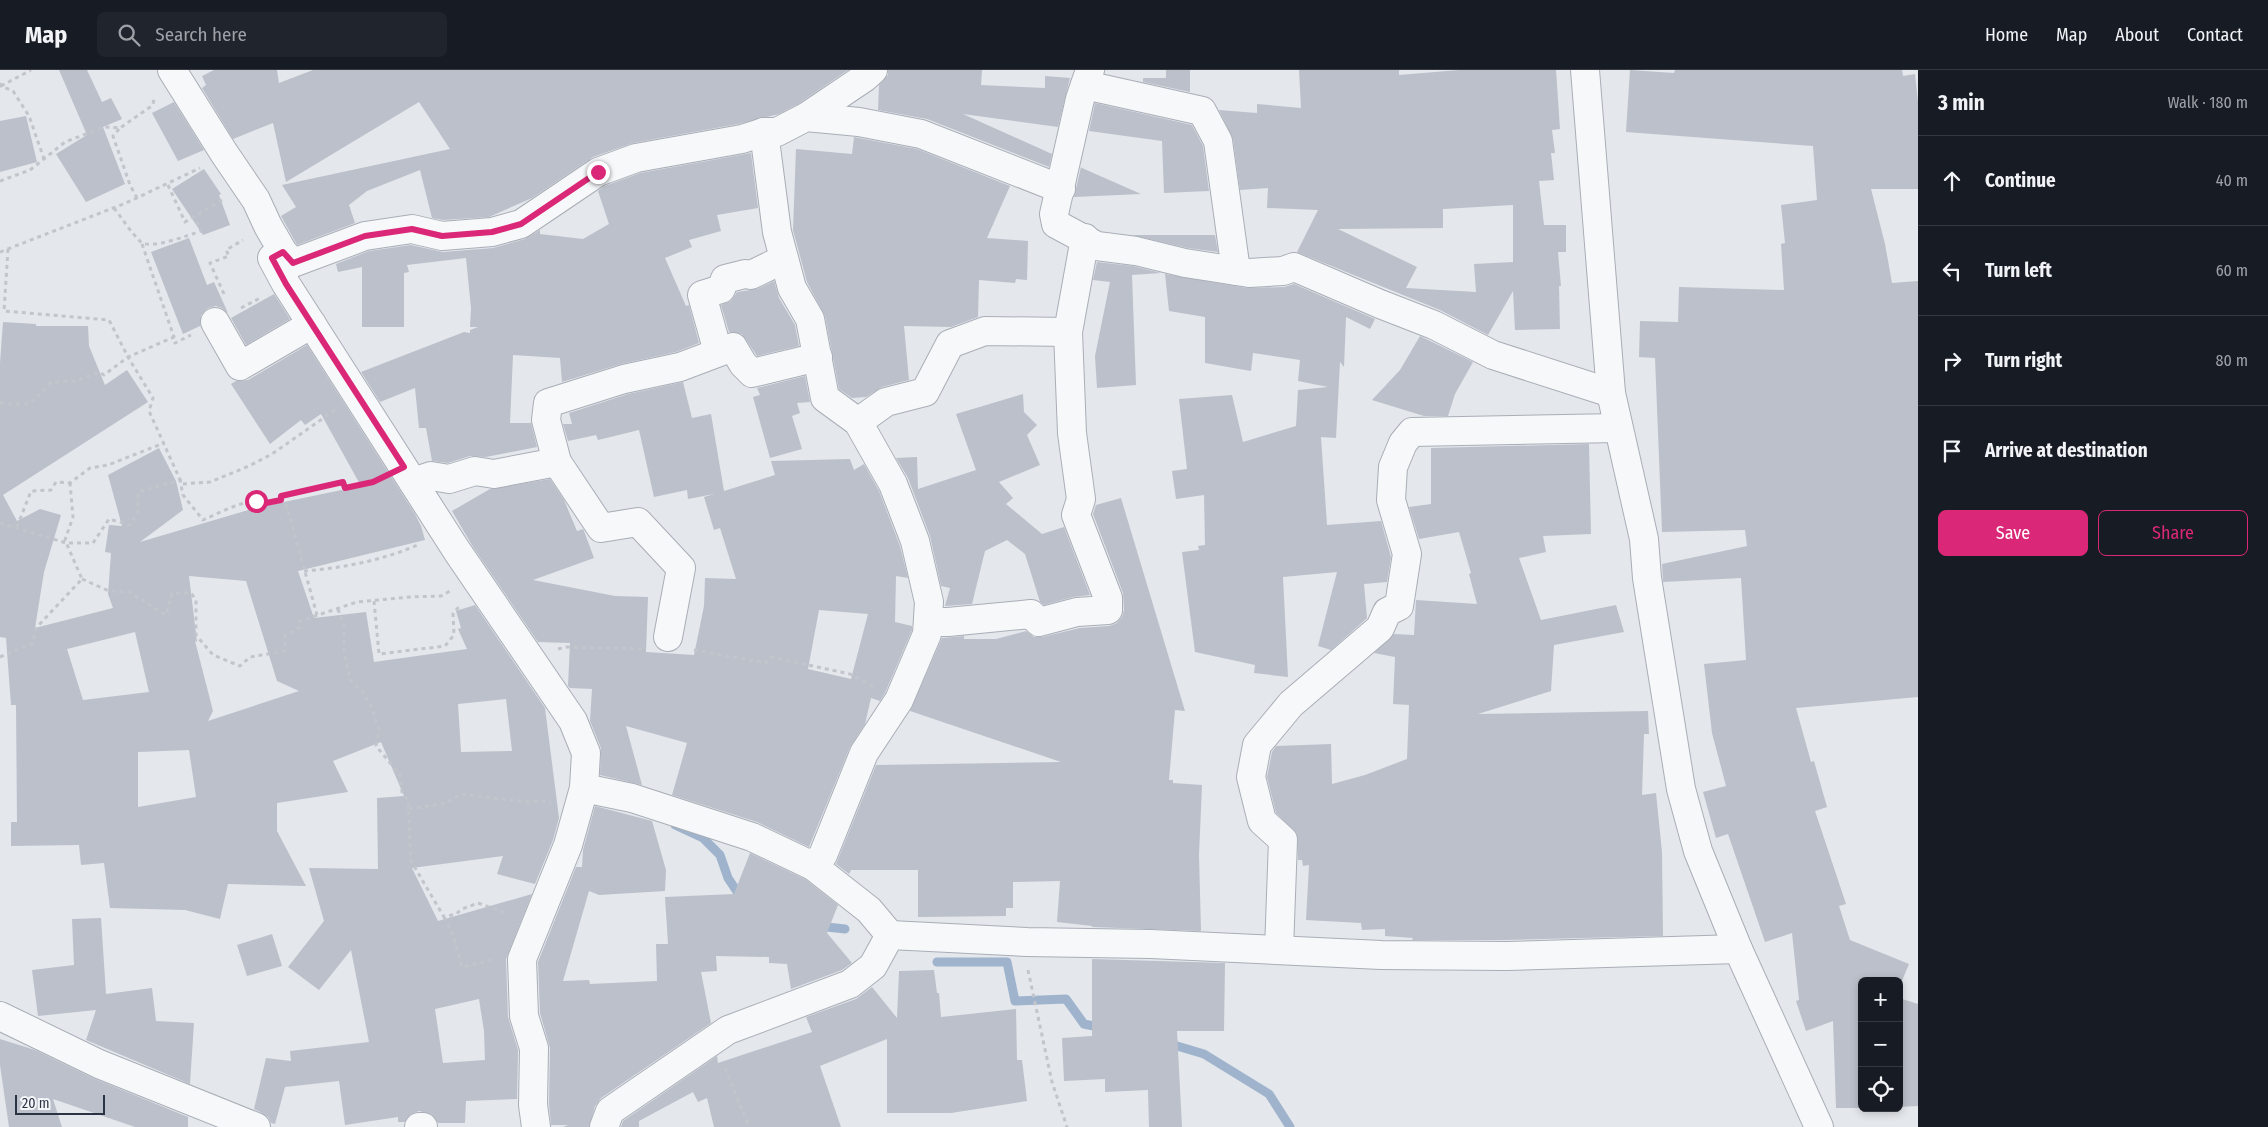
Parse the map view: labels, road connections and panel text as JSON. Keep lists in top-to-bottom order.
{
  "scale_bar": "20 m",
  "page": {
    "header": "Map",
    "search": "Search here",
    "nav": [
      "Home",
      "Map",
      "About",
      "Contact"
    ],
    "heading": ["3 min", "Walk · 180 m"],
    "list": [
      ["Continue", "40 m"],
      ["Turn left", "60 m"],
      ["Turn right", "80 m"],
      "Arrive at destination"
    ],
    "buttons": ["Save", "Share"],
    "map_buttons": ["+", "−"],
    "scale": "20 m"
  }
}
